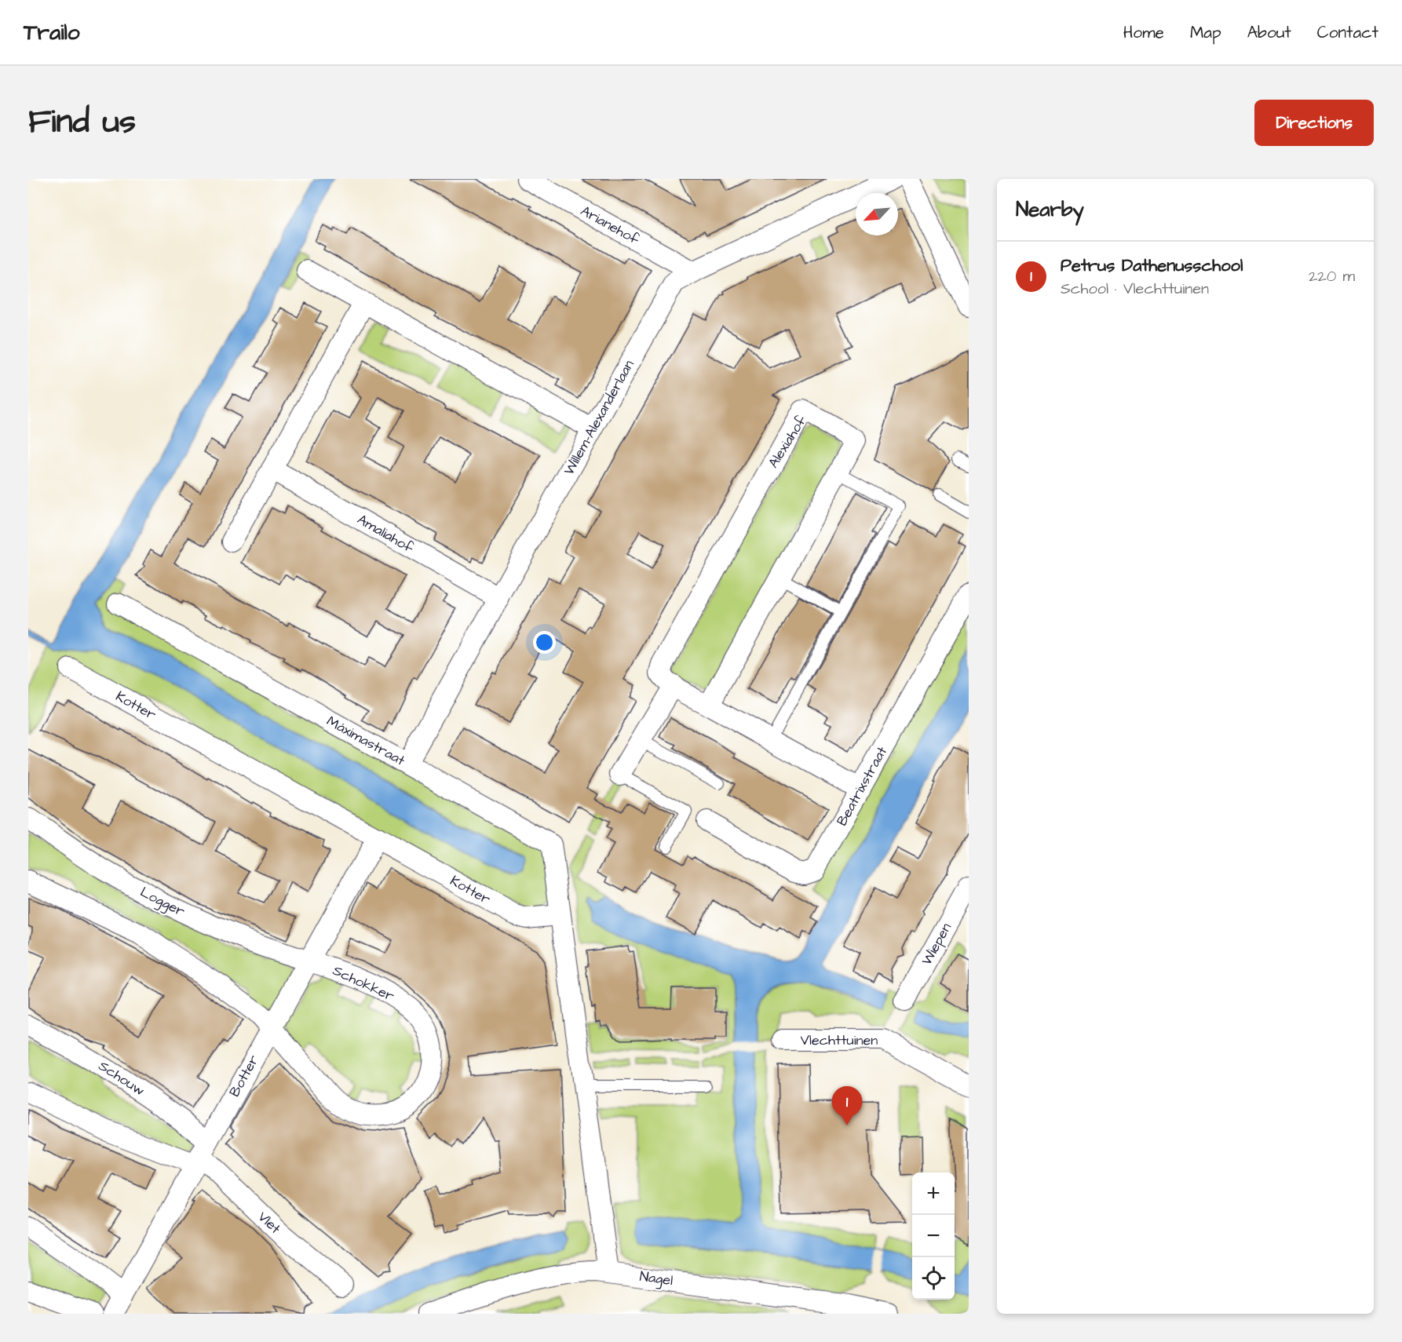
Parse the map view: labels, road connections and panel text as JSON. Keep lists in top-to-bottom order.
{
  "streets": {
    "street": [
      "Arianehof",
      "Willem-Alexanderlaan",
      "Alexiahof",
      "Amaliahof",
      "Kotter",
      "Máximastraat",
      "Beatrixstraat",
      "Logger",
      "Wiepen",
      "Schokker",
      "Vlechttuinen",
      "Botter",
      "Schouw",
      "Vlet",
      "Nagel"
    ]
  },
  "crossings": [
    ["Arianehof", "Willem-Alexanderlaan"],
    ["Willem-Alexanderlaan", "Amaliahof"],
    ["Willem-Alexanderlaan", "Máximastraat"],
    ["Alexiahof", "Beatrixstraat"],
    ["Kotter", "Máximastraat"],
    ["Kotter", "Botter"],
    ["Logger", "Schokker"],
    ["Logger", "Botter"],
    ["Schokker", "Botter"],
    ["Botter", "Schouw"],
    ["Botter", "Vlet"],
    ["Schouw", "Vlet"]
  ],
  "north": "bottom left",
  "page": {
    "header": "Trailo",
    "nav": [
      "Home",
      "Map",
      "About",
      "Contact"
    ],
    "title": "Find us",
    "buttons": "Directions",
    "heading": "Nearby",
    "list": [
      {
        "mark": "1",
        "name": "Petrus Dathenusschool",
        "note": "School · Vlechttuinen",
        "value": "220 m"
      }
    ],
    "pins": "1",
    "map_buttons": ["+", "−"]
  }
}
